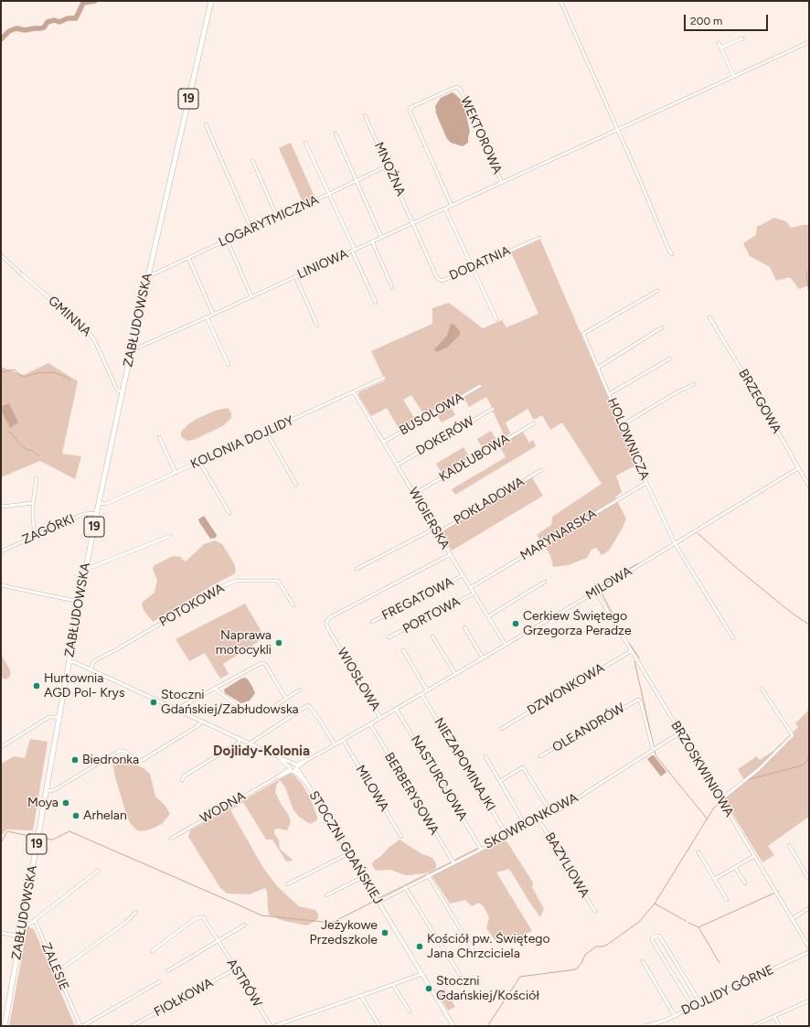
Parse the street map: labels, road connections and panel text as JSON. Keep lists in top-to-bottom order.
{
  "streets": {
    "highway": ["19", "ZABŁUDOWSKA"],
    "street": [
      "WEKTOROWA",
      "MNOŻNA",
      "LOGARYTMICZNA",
      "DODATNIA",
      "LINIOWA",
      "GMINNA",
      "BRZEGOWA",
      "BUSOLOWA",
      "DOKERÓW",
      "HOLOWNICZA",
      "KOLONIA DOJLIDY",
      "KADŁUBOWA",
      "POKŁADOWA",
      "WIGIERSKA",
      "ZAGÓRKI",
      "MARYNARSKA",
      "MILOWA",
      "FREGATOWA",
      "POTOKOWA",
      "PORTOWA",
      "WIOSŁOWA",
      "DZWONKOWA",
      "OLEANDRÓW",
      "NIEZAPOMINAJKI",
      "BRZOSKWINIOWA",
      "NASTURCJOWA",
      "BERBERYSOWA",
      "WODNA",
      "SKOWRONKOWA",
      "STOCZNI GDAŃSKIEJ",
      "BAZYLIOWA",
      "ZALESIE",
      "ASTRÓW",
      "DOJLIDY GÓRNE",
      "FIOŁKOWA"
    ]
  },
  "crossings": [
    ["WEKTOROWA", "LINIOWA"],
    ["MNOŻNA", "LOGARYTMICZNA"],
    ["MNOŻNA", "DODATNIA"],
    ["MNOŻNA", "LINIOWA"],
    ["LOGARYTMICZNA", "ZABŁUDOWSKA"],
    ["DODATNIA", "LINIOWA"],
    ["LINIOWA", "ZABŁUDOWSKA"],
    ["GMINNA", "ZABŁUDOWSKA"],
    ["ZABŁUDOWSKA", "KOLONIA DOJLIDY"],
    ["ZABŁUDOWSKA", "ZAGÓRKI"],
    ["ZABŁUDOWSKA", "STOCZNI GDAŃSKIEJ"],
    ["BRZEGOWA", "MILOWA"],
    ["BUSOLOWA", "WIGIERSKA"],
    ["DOKERÓW", "WIGIERSKA"],
    ["HOLOWNICZA", "MARYNARSKA"],
    ["HOLOWNICZA", "MILOWA"],
    ["KOLONIA DOJLIDY", "WIGIERSKA"],
    ["KADŁUBOWA", "WIGIERSKA"],
    ["POKŁADOWA", "WIGIERSKA"],
    ["WIGIERSKA", "MARYNARSKA"],
    ["WIGIERSKA", "MILOWA"],
    ["WIGIERSKA", "FREGATOWA"],
    ["WIGIERSKA", "PORTOWA"],
    ["WIGIERSKA", "WIOSŁOWA"],
    ["MILOWA", "WIOSŁOWA"],
    ["MILOWA", "NIEZAPOMINAJKI"],
    ["MILOWA", "BRZOSKWINIOWA"],
    ["MILOWA", "NASTURCJOWA"],
    ["MILOWA", "BERBERYSOWA"],
    ["MILOWA", "WODNA"],
    ["MILOWA", "STOCZNI GDAŃSKIEJ"],
    ["POTOKOWA", "STOCZNI GDAŃSKIEJ"],
    ["DZWONKOWA", "BRZOSKWINIOWA"],
    ["OLEANDRÓW", "SKOWRONKOWA"],
    ["NIEZAPOMINAJKI", "SKOWRONKOWA"],
    ["BRZOSKWINIOWA", "SKOWRONKOWA"],
    ["NASTURCJOWA", "SKOWRONKOWA"],
    ["BERBERYSOWA", "SKOWRONKOWA"],
    ["WODNA", "STOCZNI GDAŃSKIEJ"],
    ["SKOWRONKOWA", "STOCZNI GDAŃSKIEJ"],
    ["SKOWRONKOWA", "BAZYLIOWA"],
    ["ASTRÓW", "FIOŁKOWA"]
  ],
  "districts": ["Dojlidy-Kolonia"],
  "places": [
    "Cerkiew Świętego Grzegorza Peradze",
    "Naprawa motocykli",
    "Hurtownia AGD Pol- Krys",
    "Stoczni Gdańskiej/Zabłudowska",
    "Biedronka",
    "Moya",
    "Arhelan",
    "Jeżykowe Przedszkole",
    "Kościół pw. Świętego Jana Chrzciciela",
    "Stoczni Gdańskiej/Kościół"
  ],
  "scale_bar": "200 m"
}
